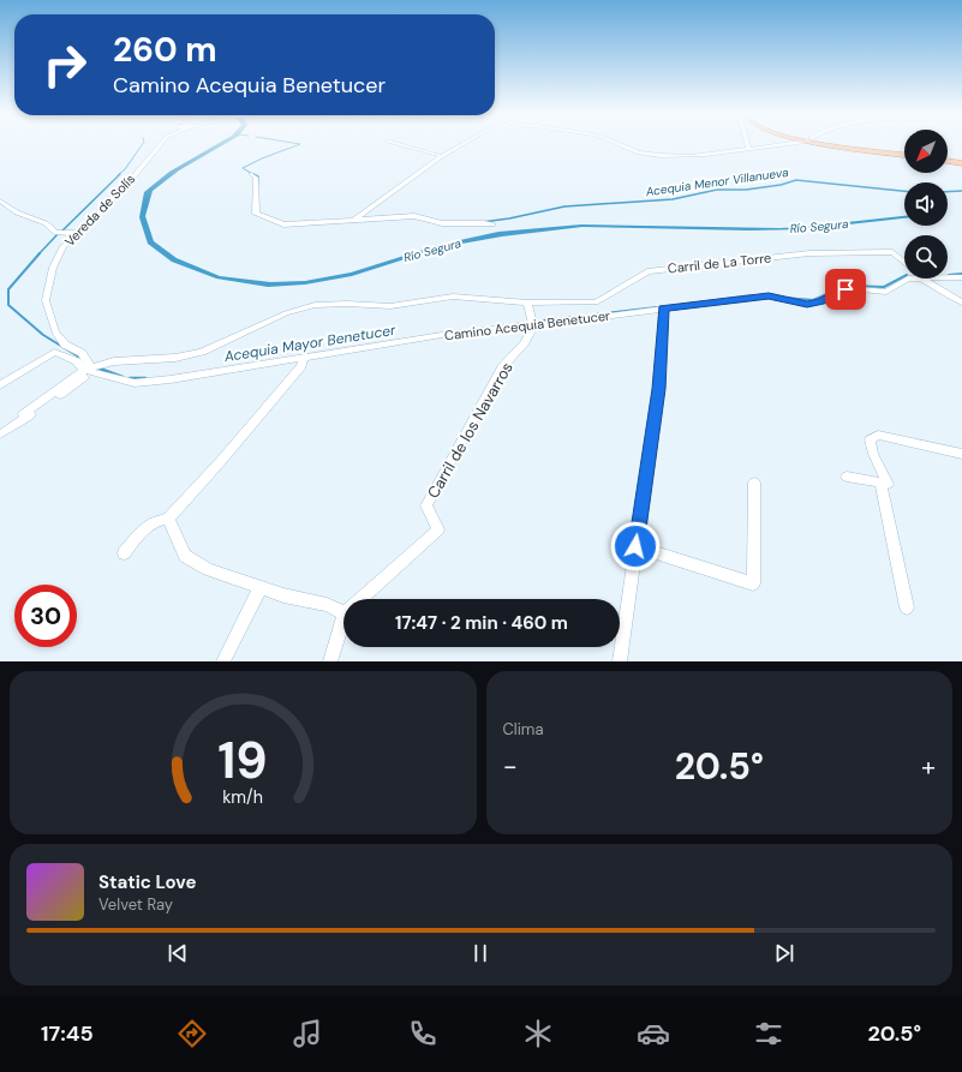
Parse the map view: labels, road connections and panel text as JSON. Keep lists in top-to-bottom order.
{
  "streets": {
    "street": [
      "Vereda de Solís",
      "Carril de La Torre",
      "Camino Acequia Benetucer",
      "Carril de los Navarros"
    ]
  },
  "crossings": [
    ["Vereda de Solís", "Carril de La Torre"],
    ["Vereda de Solís", "Camino Acequia Benetucer"],
    ["Carril de La Torre", "Camino Acequia Benetucer"],
    ["Camino Acequia Benetucer", "Carril de los Navarros"]
  ],
  "water": ["Acequia Menor Villanueva", "Río Segura", "Acequia Mayor Benetucer"],
  "north": "bottom left",
  "page": {
    "turn": ["260 m", "Camino Acequia Benetucer"],
    "limit": "30",
    "trip": "17:47 · 2 min · 460 m",
    "tile": "Clima",
    "heat": ["−", "20.5°", "+"],
    "song": ["Static Love", "Velvet Ray"],
    "tabs": ["17:45", "20.5°"],
    "gauge": ["19", "km/h"]
  }
}
